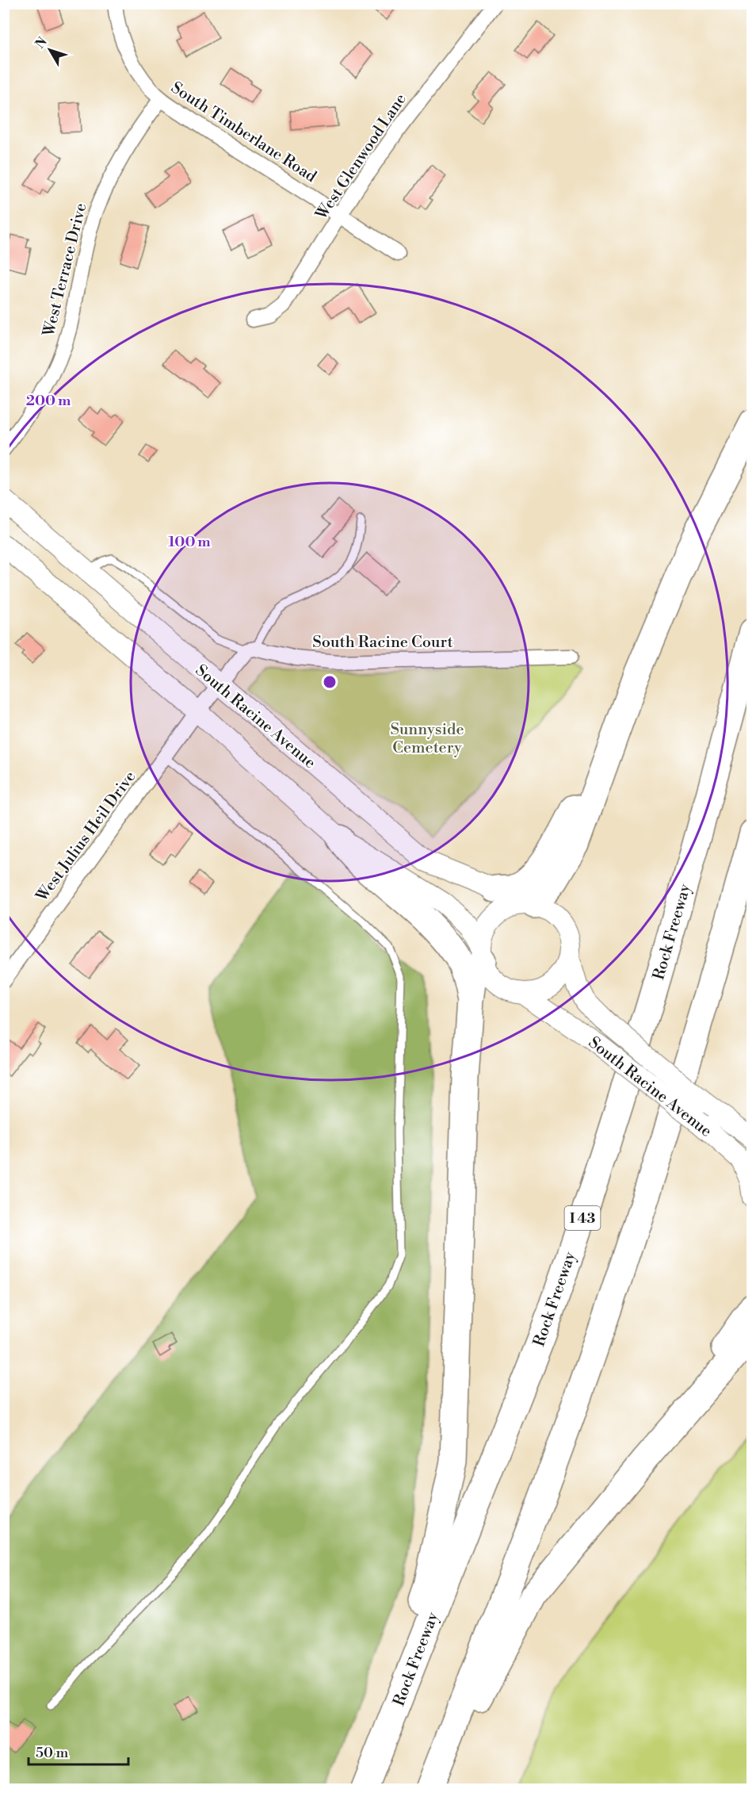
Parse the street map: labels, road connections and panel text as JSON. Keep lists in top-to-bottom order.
{
  "streets": {
    "highway": ["Rock Freeway", "I 43"],
    "main road": ["South Racine Avenue"],
    "street": [
      "South Timberlane Road",
      "West Glenwood Lane",
      "West Terrace Drive",
      "South Racine Court",
      "West Julius Heil Drive"
    ]
  },
  "crossings": [
    ["South Timberlane Road", "West Glenwood Lane"],
    ["South Timberlane Road", "West Terrace Drive"]
  ],
  "parks": ["Sunnyside Cemetery"],
  "scale_bar": "50 m",
  "north": "top left",
  "rings": ["200 m", "100 m"]
}
